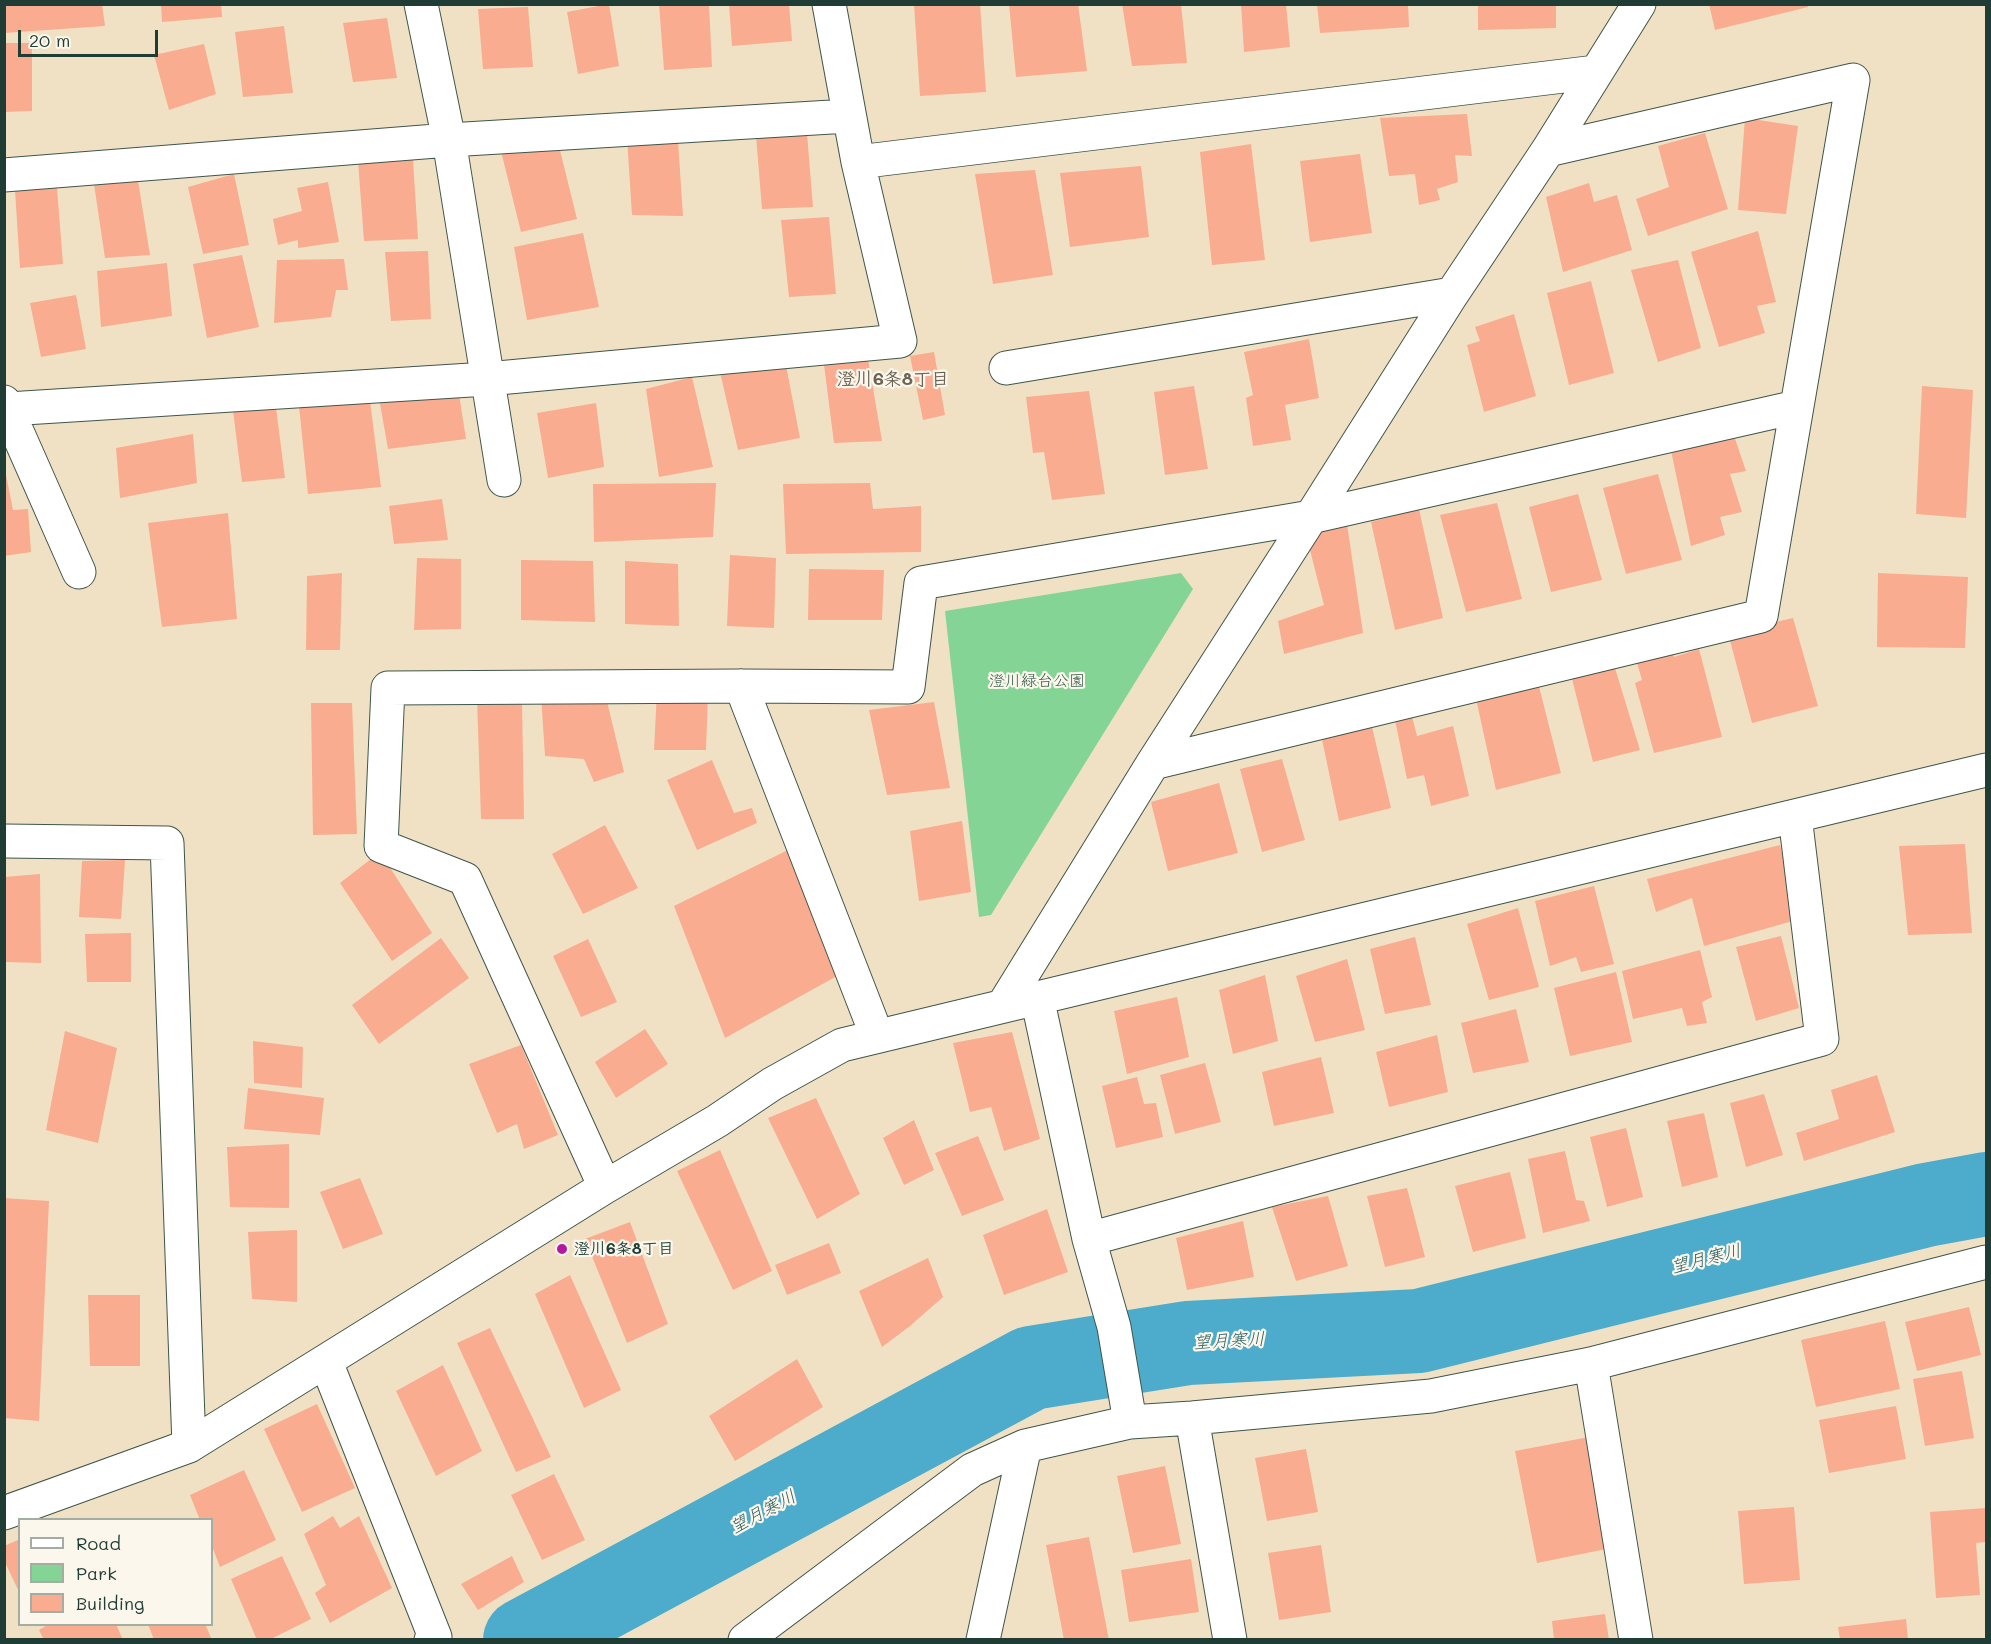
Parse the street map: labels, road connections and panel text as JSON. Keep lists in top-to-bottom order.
{
  "districts": ["澄川6条8丁目"],
  "water": ["望月寒川"],
  "parks": ["澄川緑台公園"],
  "places": ["澄川6条8丁目"],
  "legend": ["Road", "Park", "Building"],
  "scale_bar": "20 m"
}
